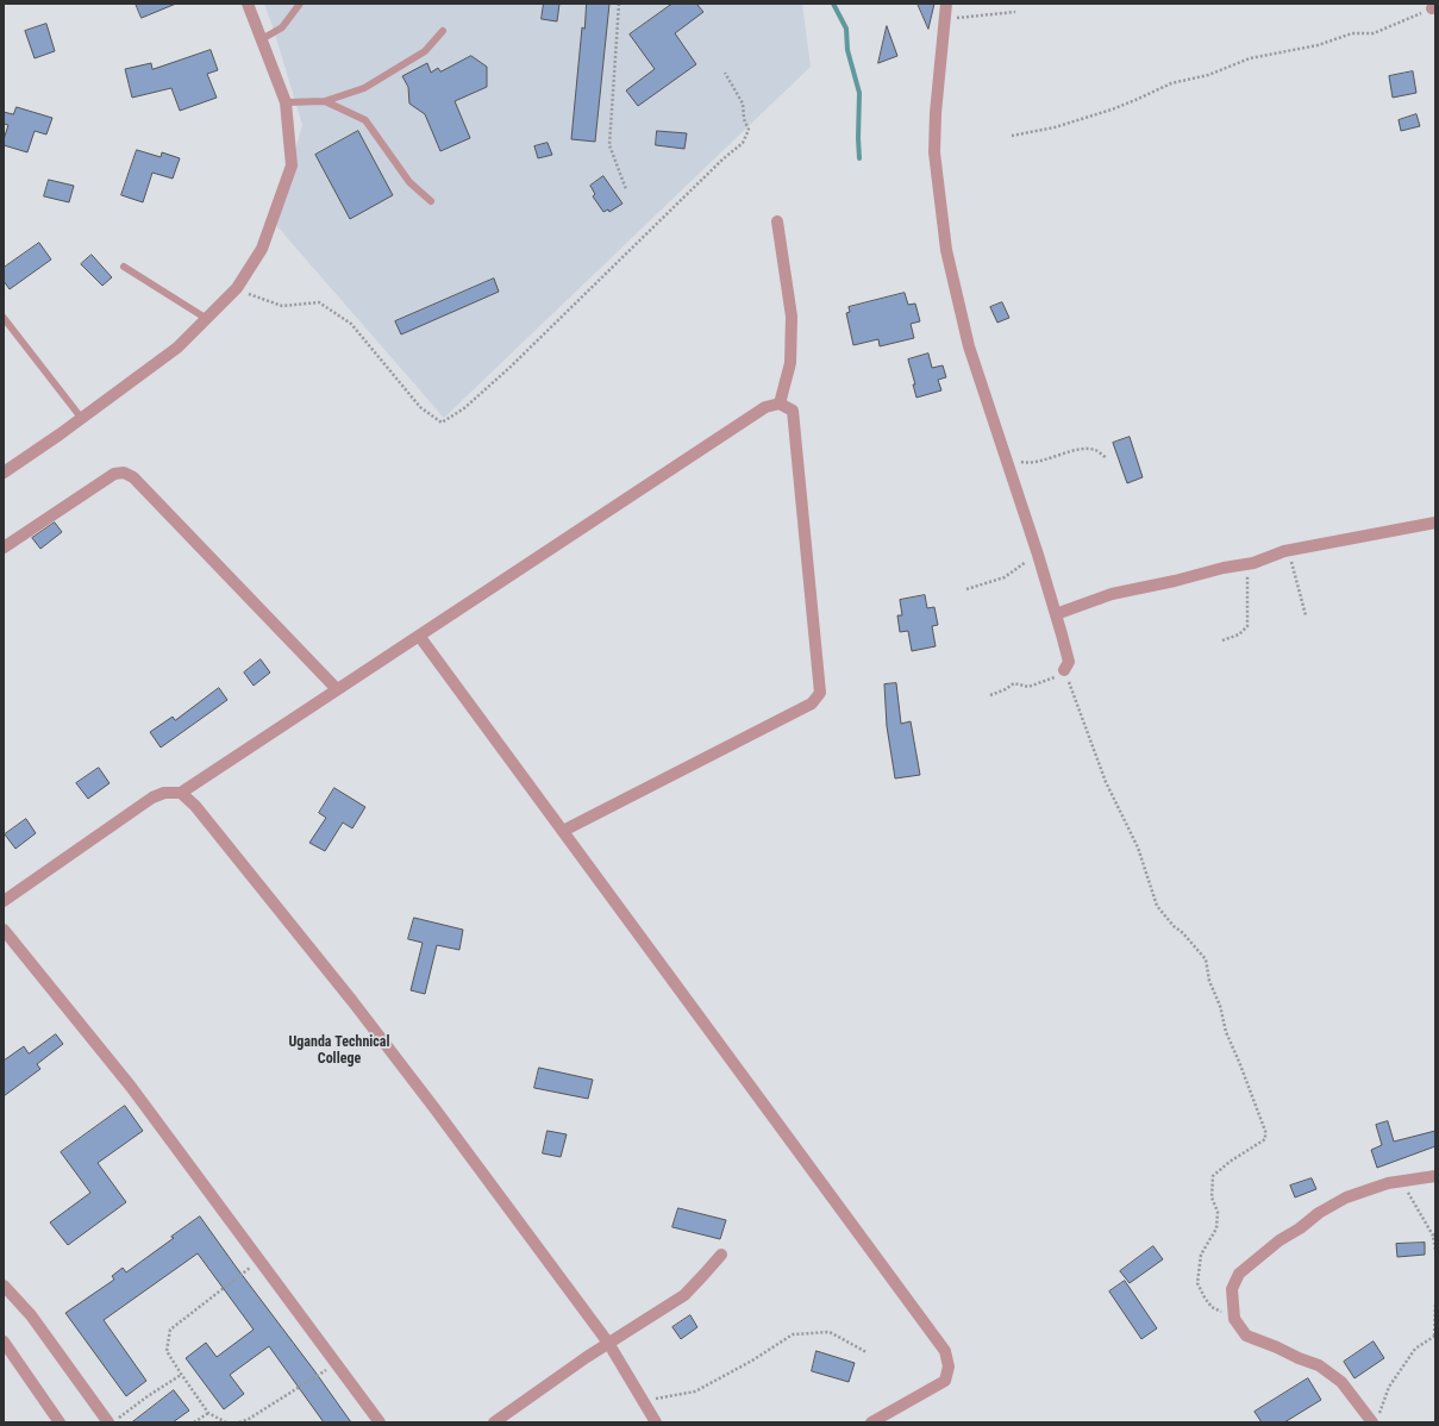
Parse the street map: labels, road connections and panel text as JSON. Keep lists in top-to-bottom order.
{
  "districts": ["Uganda Technical College"]
}
